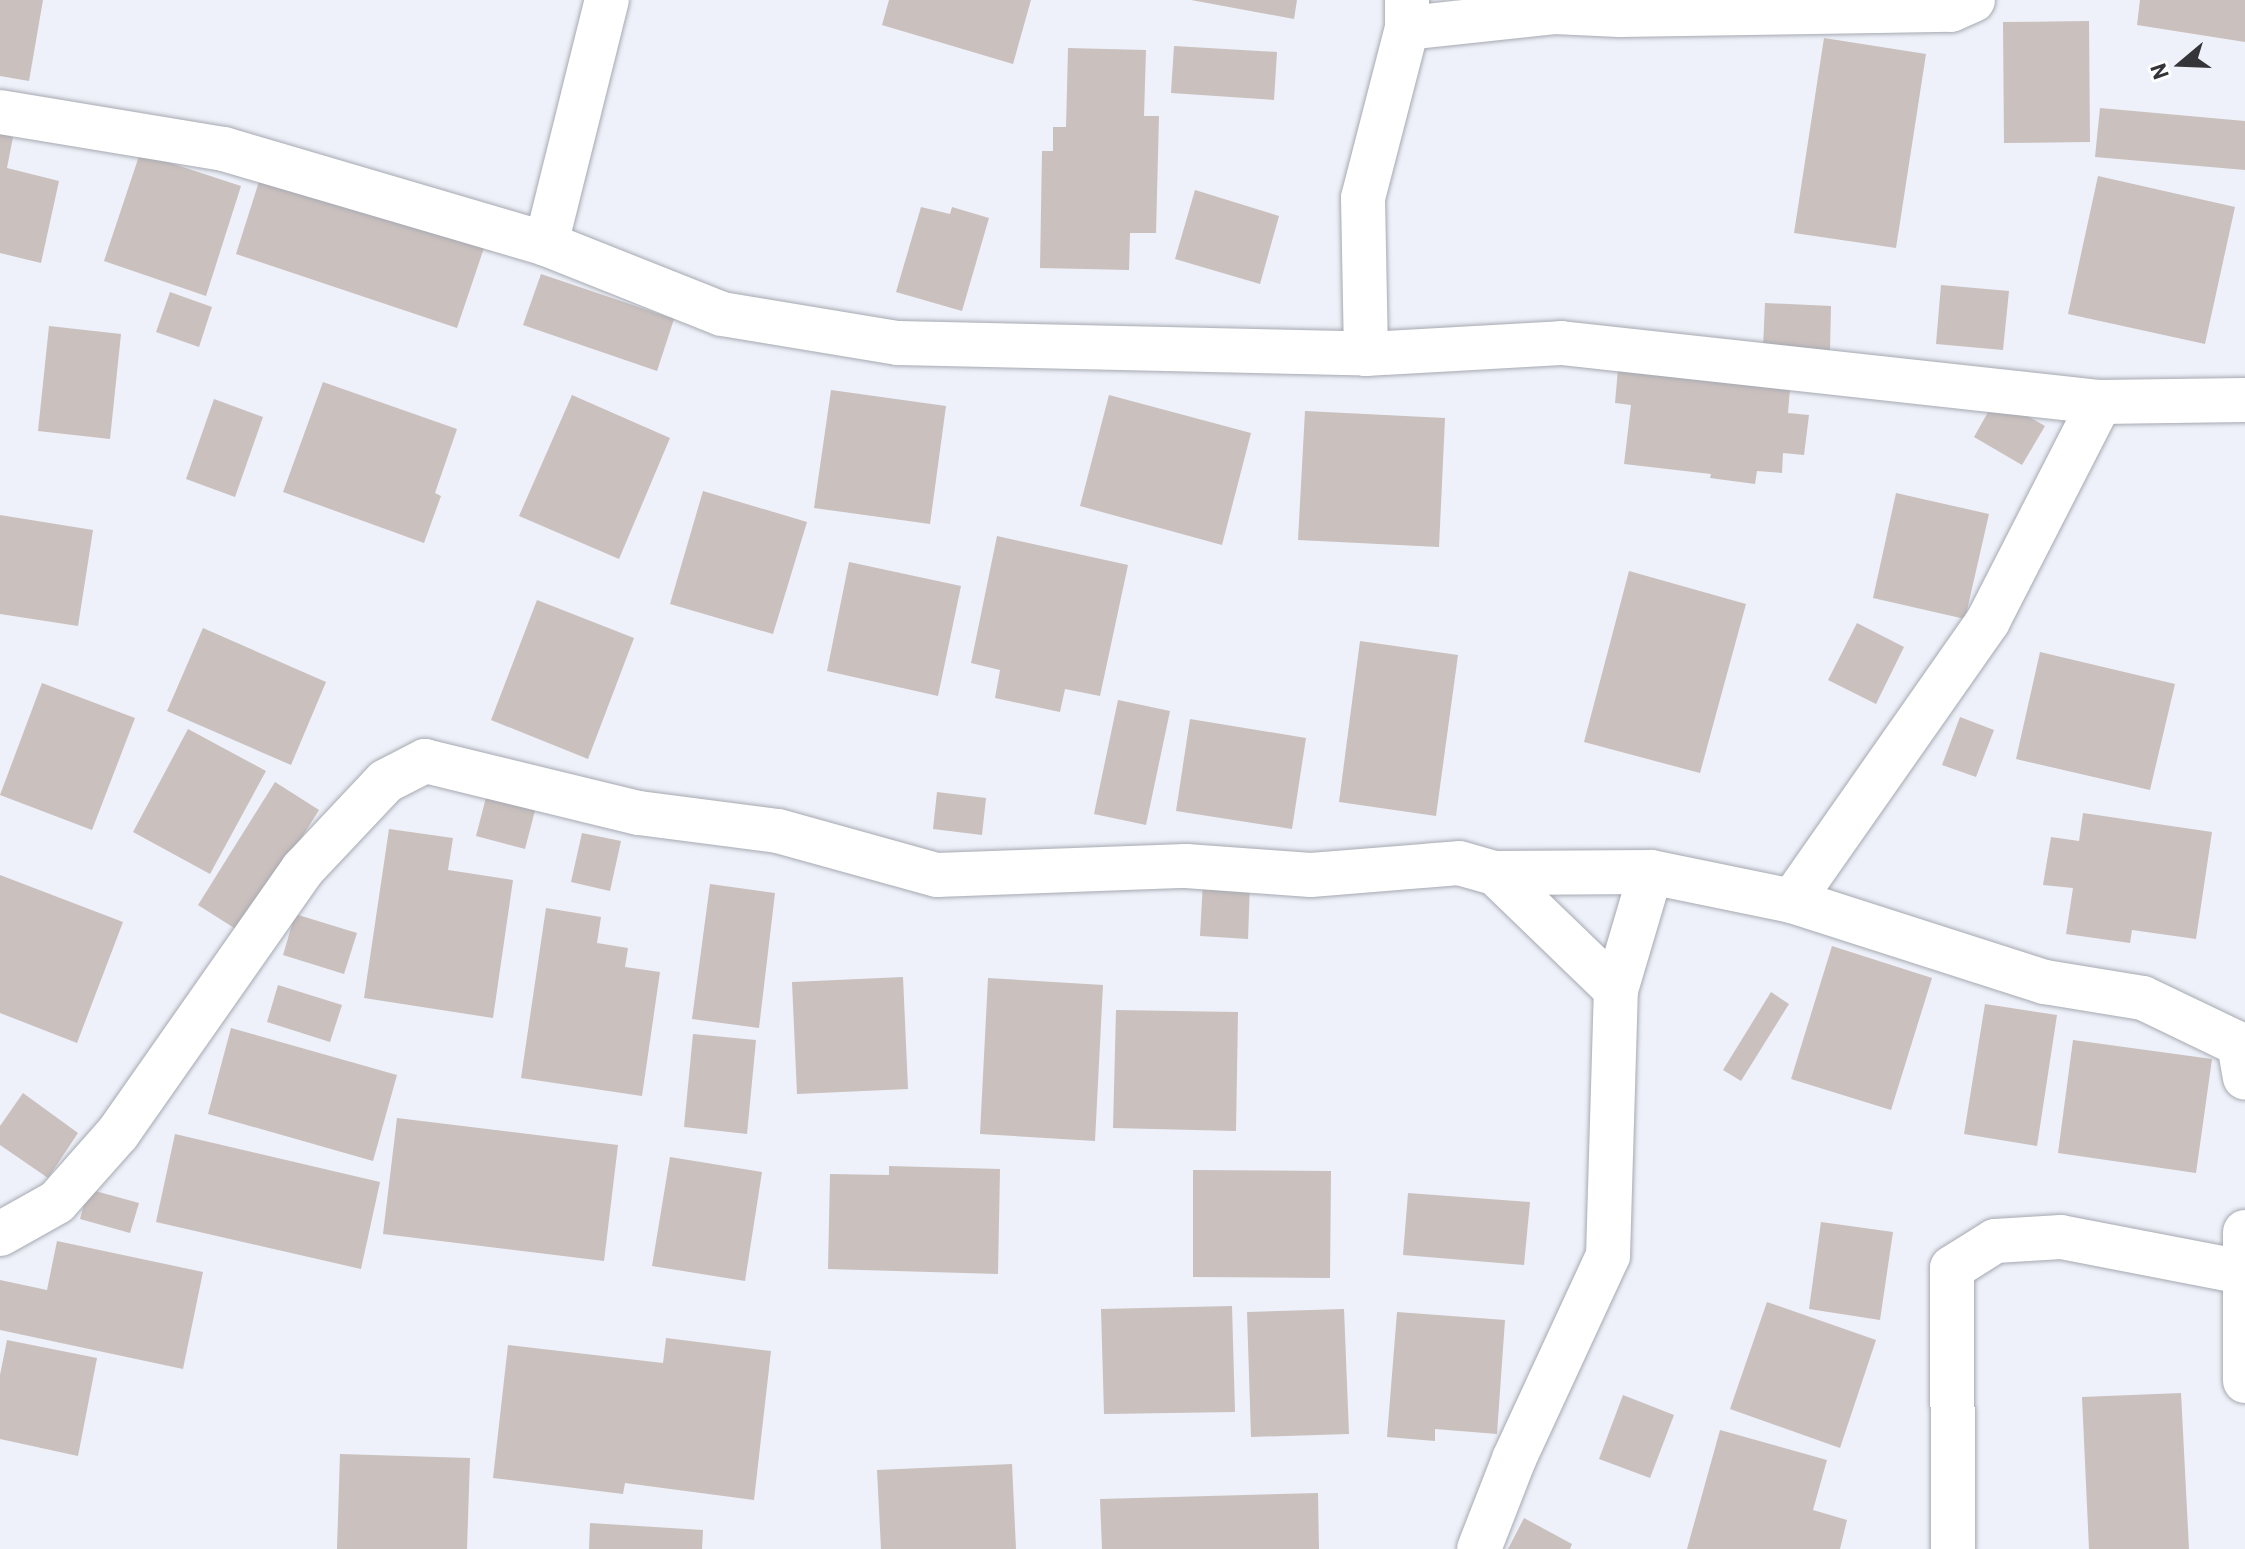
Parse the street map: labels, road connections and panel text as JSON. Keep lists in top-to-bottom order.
{
  "north": "left"
}
